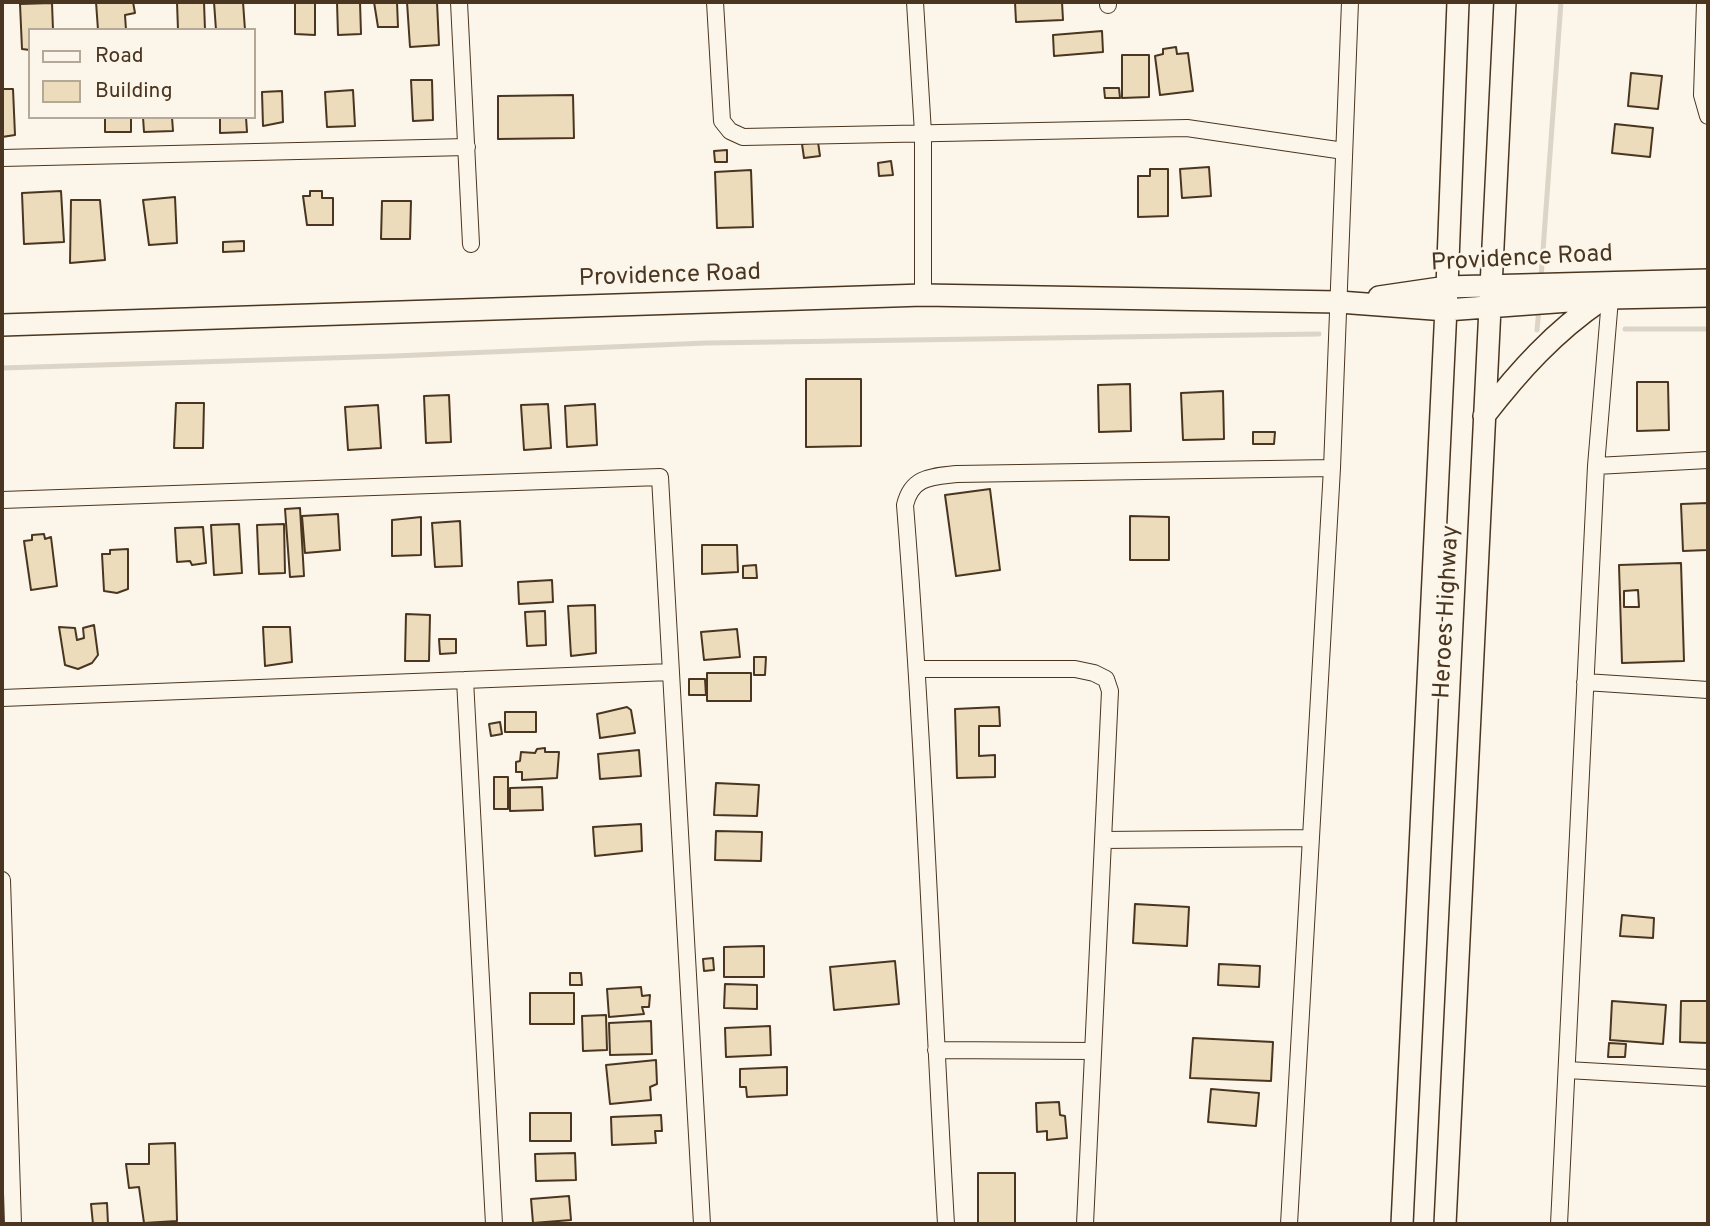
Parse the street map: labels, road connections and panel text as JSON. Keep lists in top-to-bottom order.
{
  "streets": {
    "main road": ["Providence Road", "Heroes Highway"]
  },
  "crossings": [
    ["Providence Road", "Heroes Highway"]
  ],
  "legend": ["Road", "Building"]
}
